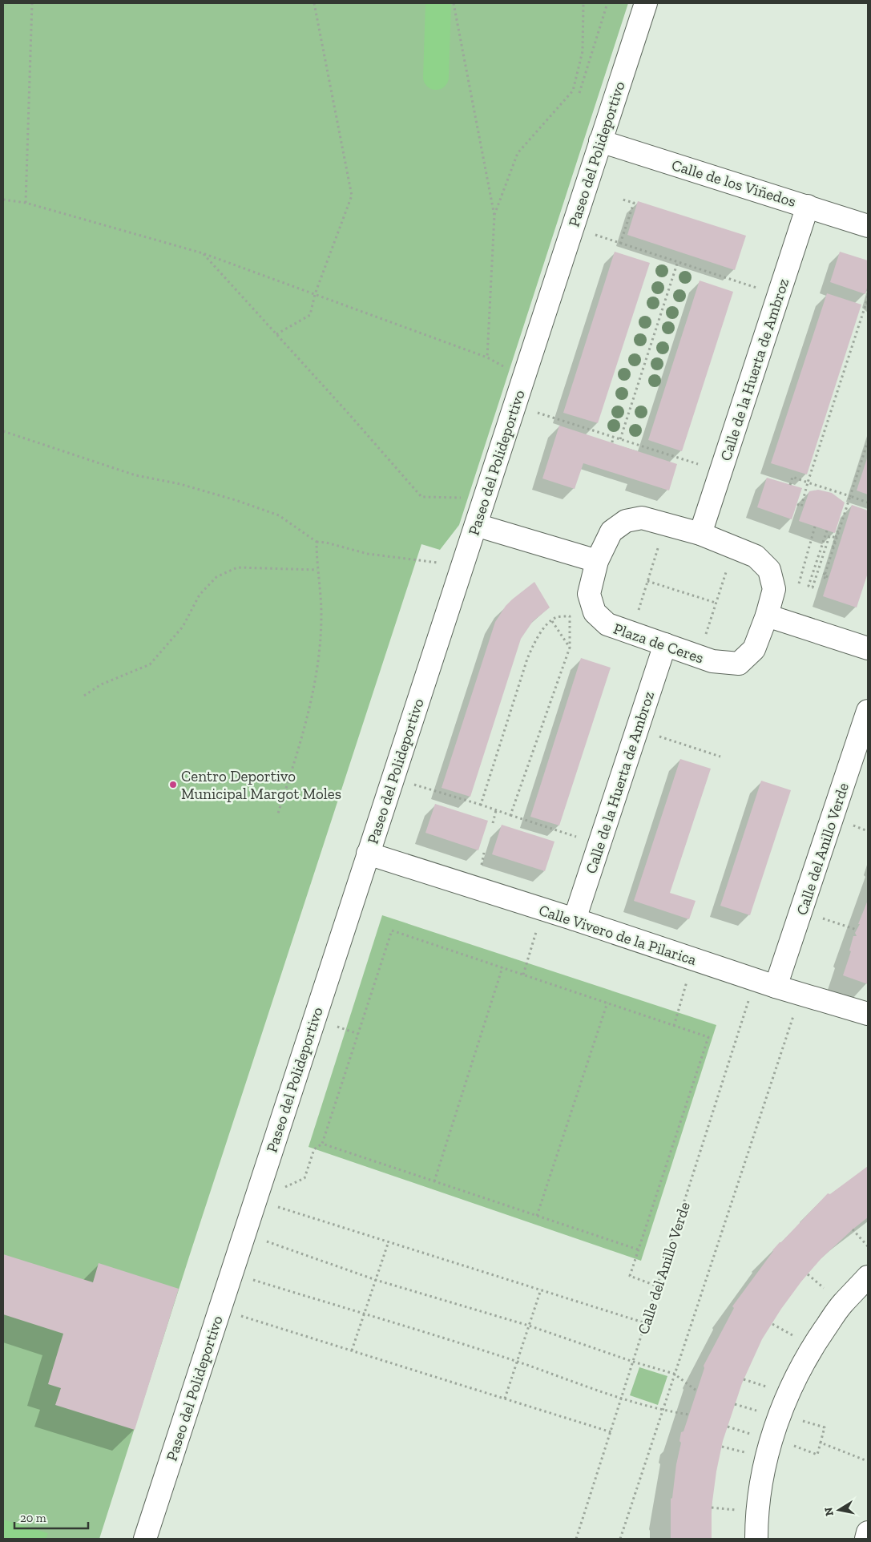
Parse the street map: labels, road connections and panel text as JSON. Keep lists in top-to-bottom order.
{
  "streets": {
    "street": [
      "Paseo del Polideportivo",
      "Calle de los Viñedos",
      "Calle de la Huerta de Ambroz",
      "Plaza de Ceres",
      "Calle del Anillo Verde",
      "Calle Vivero de la Pilarica"
    ]
  },
  "crossings": [
    ["Paseo del Polideportivo", "Calle de los Viñedos"],
    ["Paseo del Polideportivo", "Calle Vivero de la Pilarica"],
    ["Calle de los Viñedos", "Calle de la Huerta de Ambroz"],
    ["Calle de la Huerta de Ambroz", "Plaza de Ceres"],
    ["Calle de la Huerta de Ambroz", "Calle Vivero de la Pilarica"],
    ["Calle del Anillo Verde", "Calle Vivero de la Pilarica"]
  ],
  "places": ["Centro Deportivo Municipal Margot Moles"],
  "scale_bar": "20 m",
  "north": "left"
}
